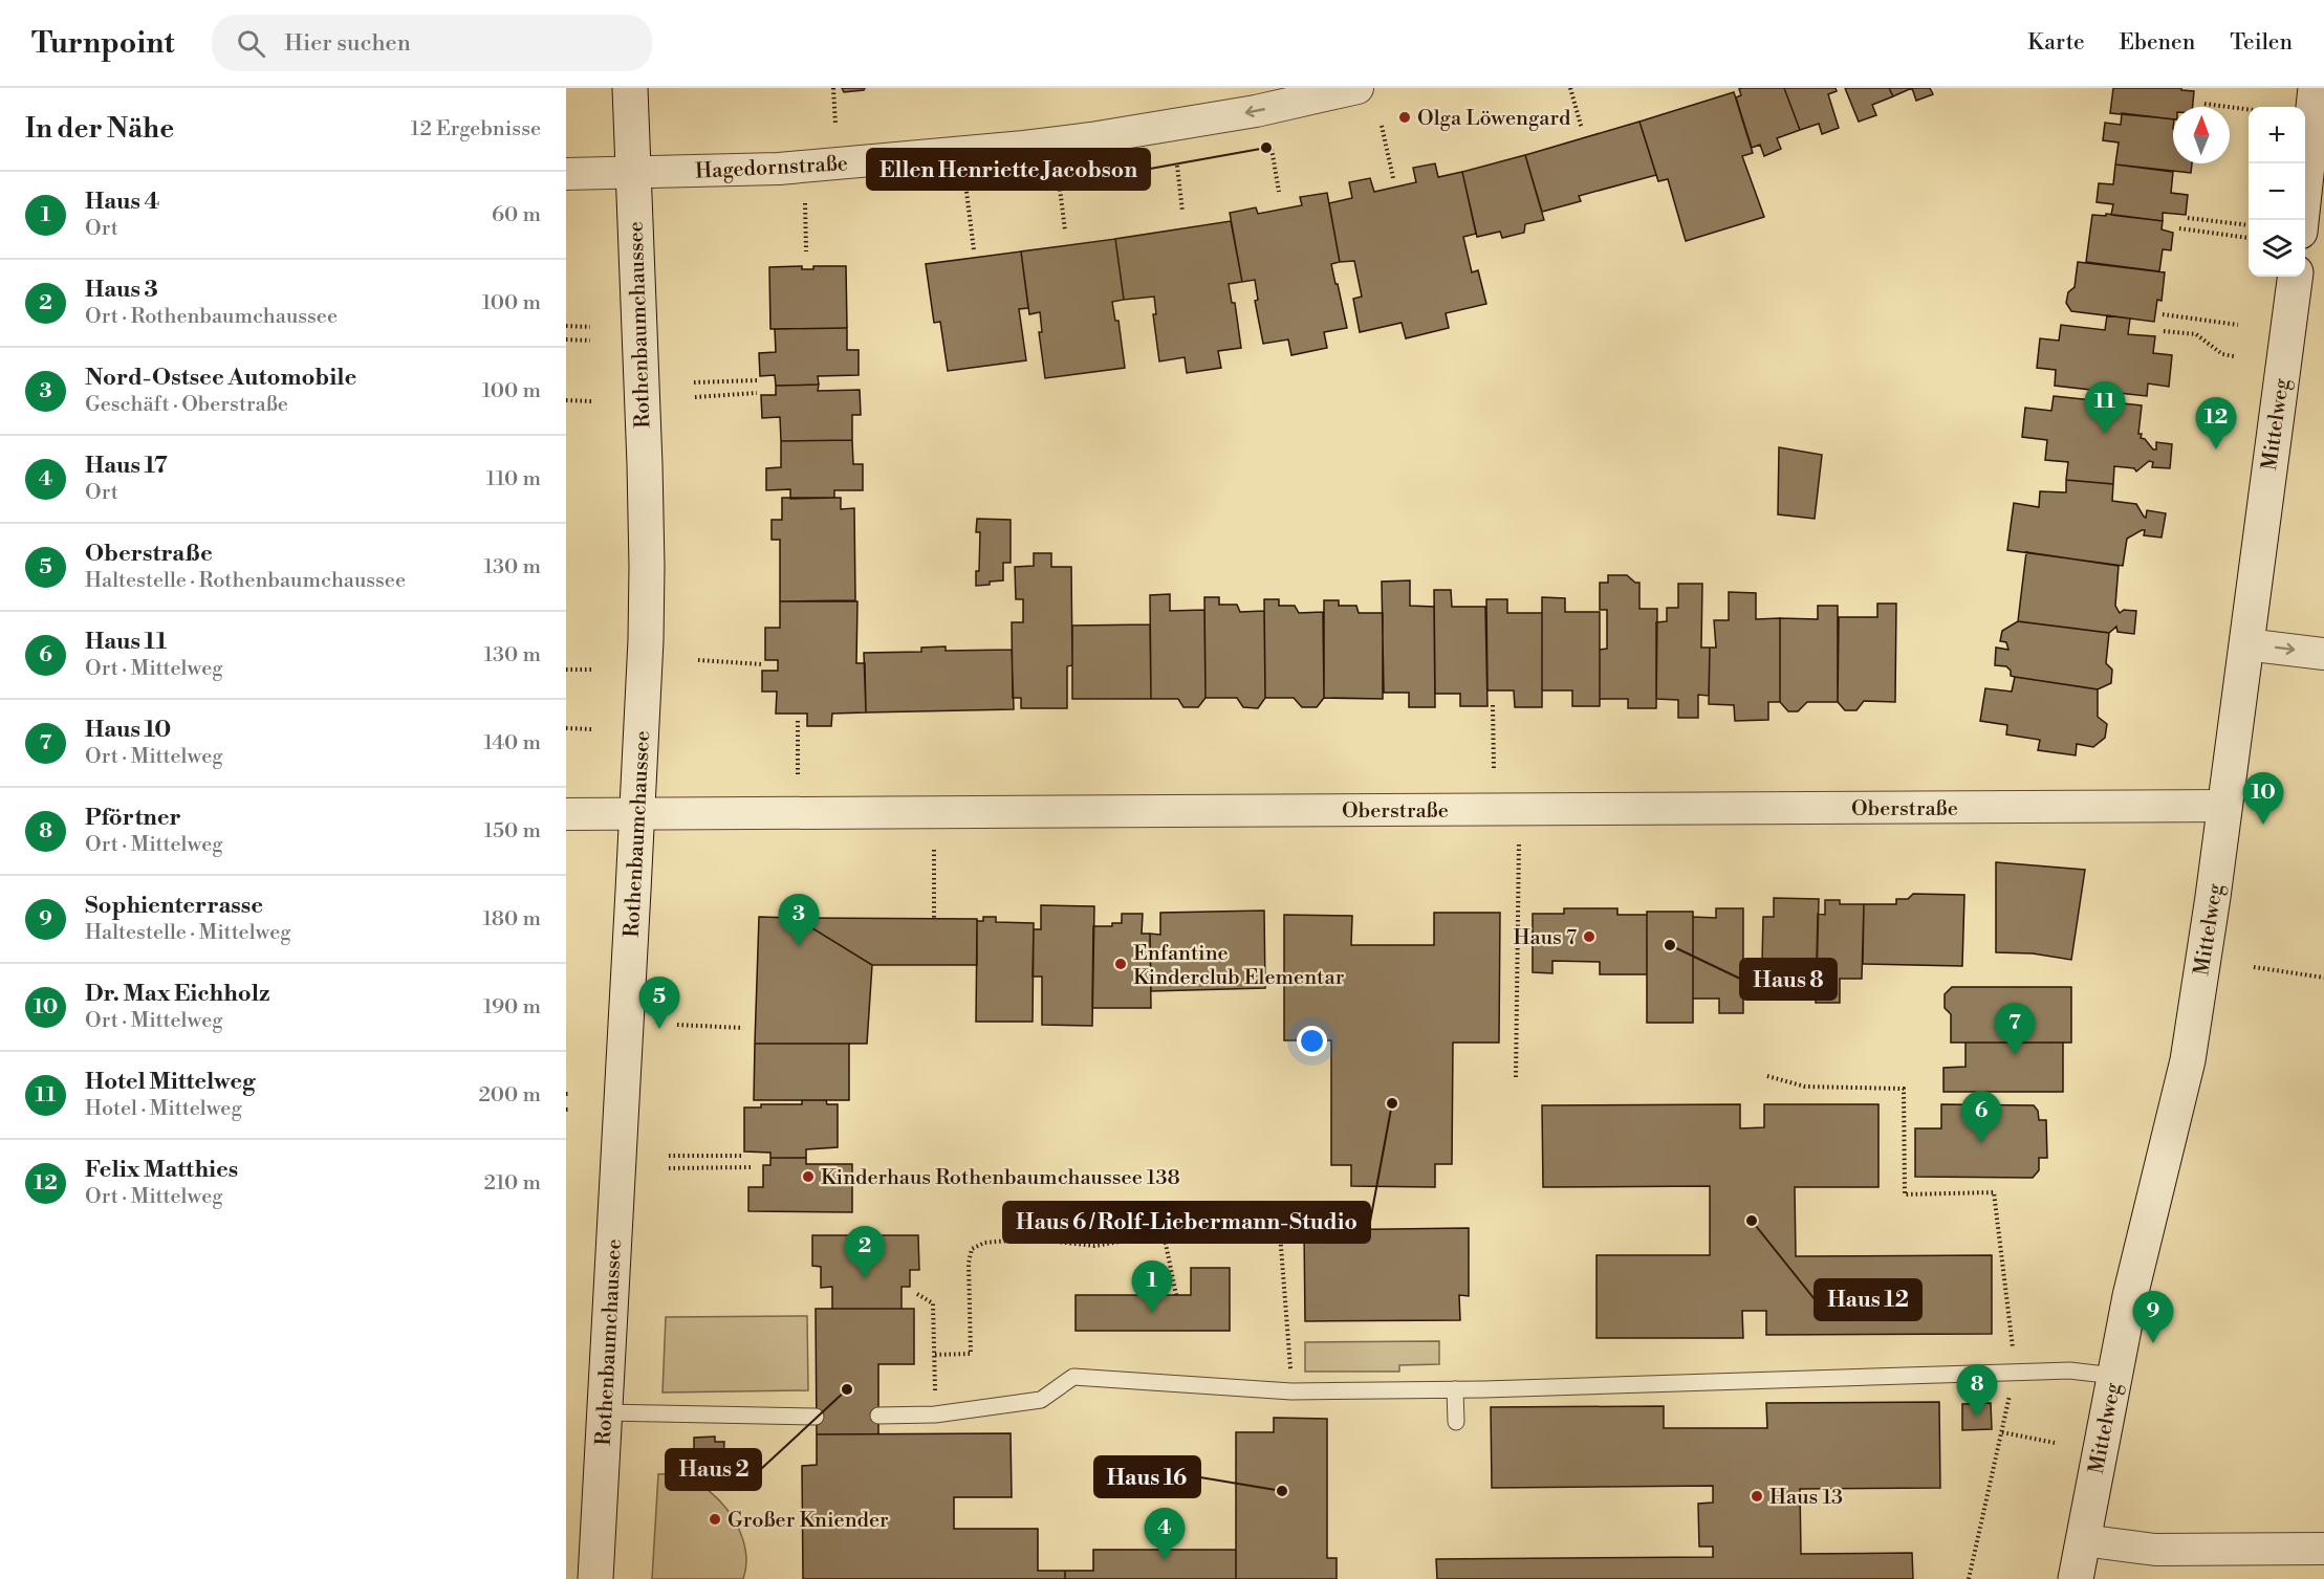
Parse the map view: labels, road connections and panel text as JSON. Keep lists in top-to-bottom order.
{
  "streets": {
    "main road": ["Rothenbaumchaussee", "Mittelweg"],
    "street": ["Hagedornstraße", "Oberstraße"]
  },
  "crossings": [
    ["Hagedornstraße", "Rothenbaumchaussee"],
    ["Rothenbaumchaussee", "Oberstraße"],
    ["Mittelweg", "Oberstraße"]
  ],
  "one_way": ["Hagedornstraße"],
  "places": [
    "Olga Löwengard",
    "Ellen Henriette Jacobson",
    "Haus 7",
    "Haus 8",
    "Enfantine Kinderclub Elementar",
    "Haus 6 / Rolf-Liebermann-Studio",
    "Kinderhaus Rothenbaumchaussee 138",
    "Haus 12",
    "Haus 2",
    "Haus 16",
    "Haus 13",
    "Großer Kniender"
  ],
  "north": "top",
  "page": {
    "header": "Turnpoint",
    "search": "Hier suchen",
    "nav": ["Karte", "Ebenen", "Teilen"],
    "heading": ["In der Nähe", "12 Ergebnisse"],
    "map_buttons": ["+", "−"],
    "list": [
      {
        "mark": "1",
        "name": "Haus 4",
        "note": "Ort",
        "value": "60 m"
      },
      {
        "mark": "2",
        "name": "Haus 3",
        "note": "Ort · Rothenbaumchaussee",
        "value": "100 m"
      },
      {
        "mark": "3",
        "name": "Nord-Ostsee Automobile",
        "note": "Geschäft · Oberstraße",
        "value": "100 m"
      },
      {
        "mark": "4",
        "name": "Haus 17",
        "note": "Ort",
        "value": "110 m"
      },
      {
        "mark": "5",
        "name": "Oberstraße",
        "note": "Haltestelle · Rothenbaumchaussee",
        "value": "130 m"
      },
      {
        "mark": "6",
        "name": "Haus 11",
        "note": "Ort · Mittelweg",
        "value": "130 m"
      },
      {
        "mark": "7",
        "name": "Haus 10",
        "note": "Ort · Mittelweg",
        "value": "140 m"
      },
      {
        "mark": "8",
        "name": "Pförtner",
        "note": "Ort · Mittelweg",
        "value": "150 m"
      },
      {
        "mark": "9",
        "name": "Sophienterrasse",
        "note": "Haltestelle · Mittelweg",
        "value": "180 m"
      },
      {
        "mark": "10",
        "name": "Dr. Max Eichholz",
        "note": "Ort · Mittelweg",
        "value": "190 m"
      },
      {
        "mark": "11",
        "name": "Hotel Mittelweg",
        "note": "Hotel · Mittelweg",
        "value": "200 m"
      },
      {
        "mark": "12",
        "name": "Felix Matthies",
        "note": "Ort · Mittelweg",
        "value": "210 m"
      }
    ],
    "pins": [
      "11",
      "12",
      "10",
      "3",
      "5",
      "7",
      "6",
      "2",
      "1",
      "9",
      "8",
      "4"
    ]
  }
}
